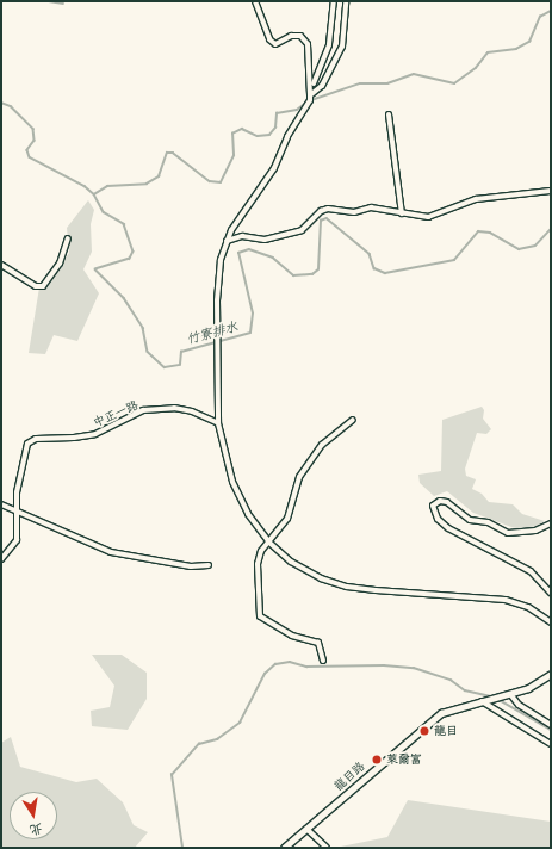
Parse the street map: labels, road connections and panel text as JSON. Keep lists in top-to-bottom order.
{
  "streets": {
    "street": ["中正一路", "龍目路"]
  },
  "water": ["竹寮排水"],
  "places": ["龍目", "萊爾富"],
  "north": "bottom"
}
